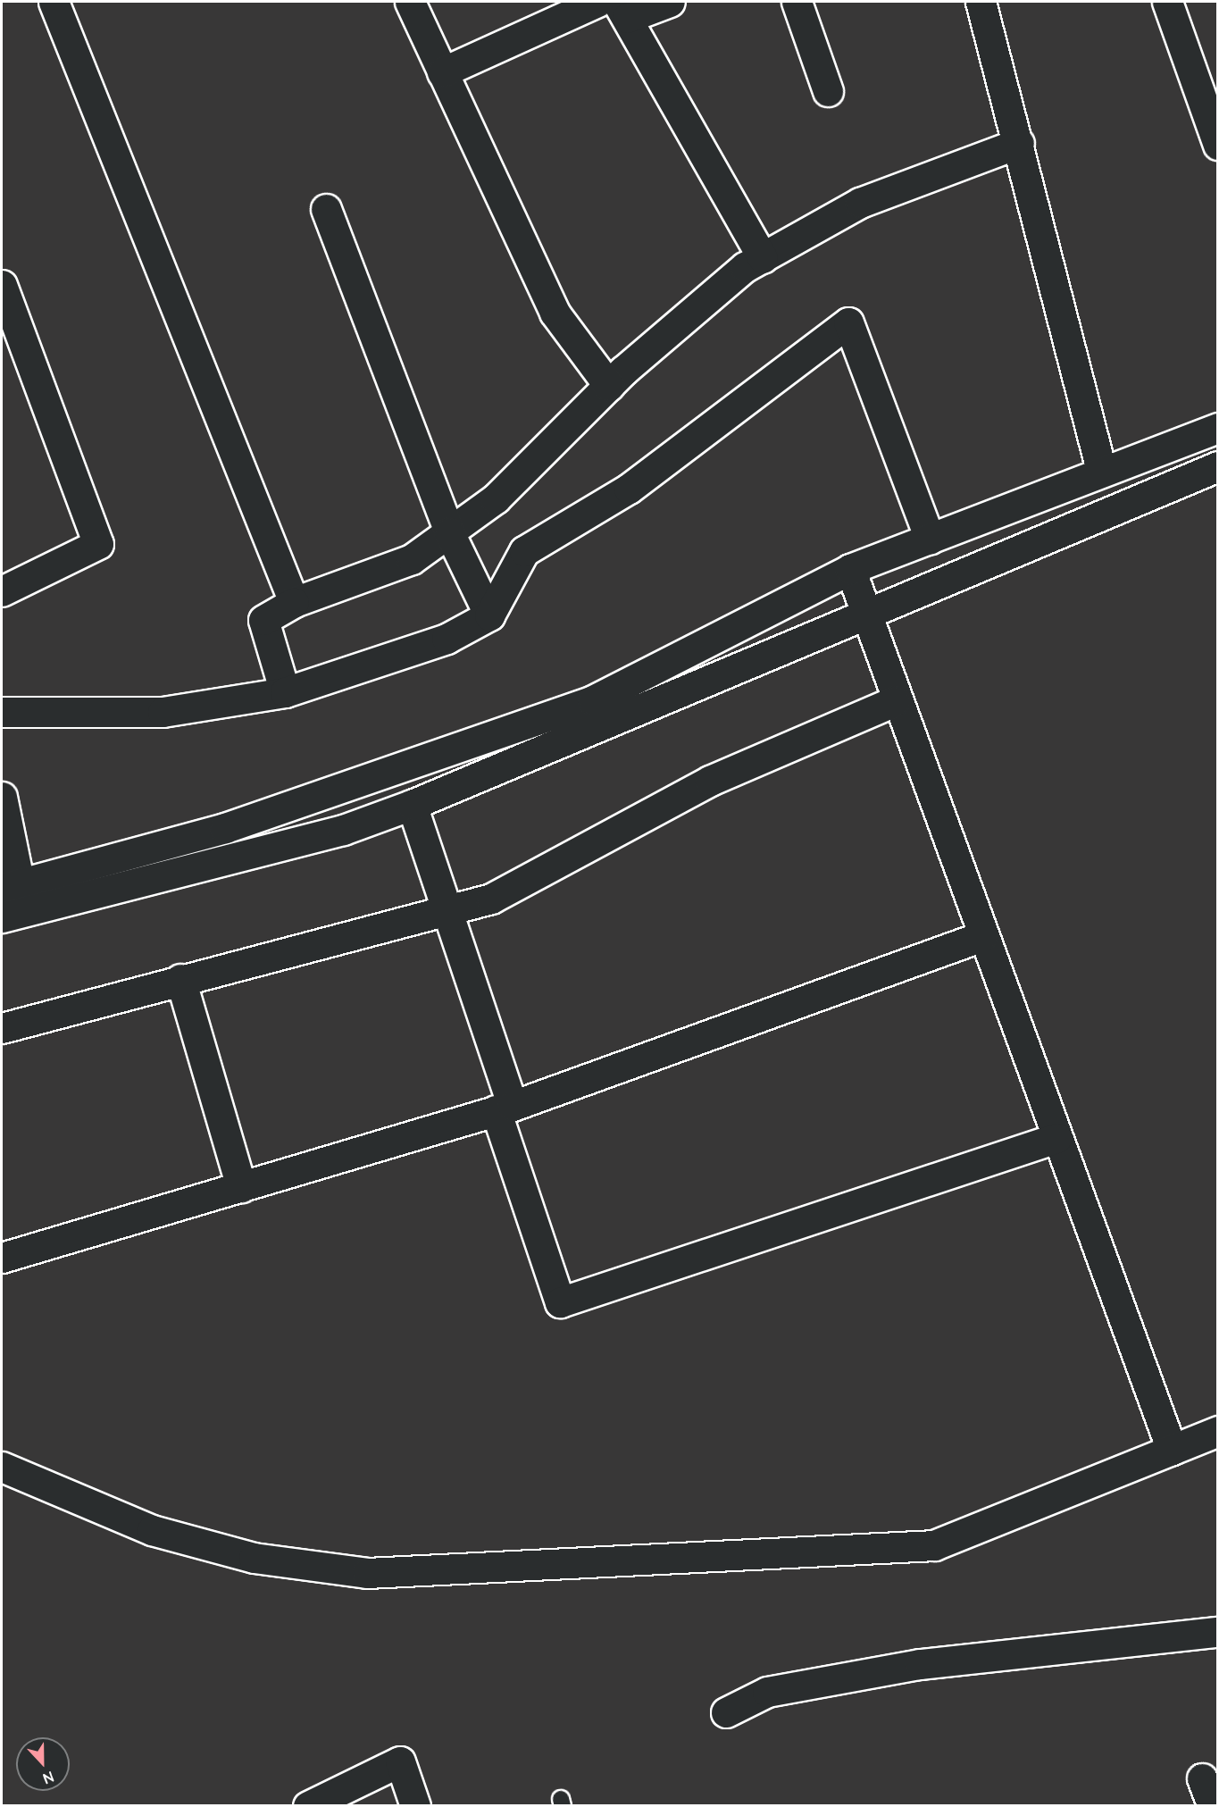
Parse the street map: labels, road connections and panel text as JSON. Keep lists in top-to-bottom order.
{
  "north": "bottom"
}
